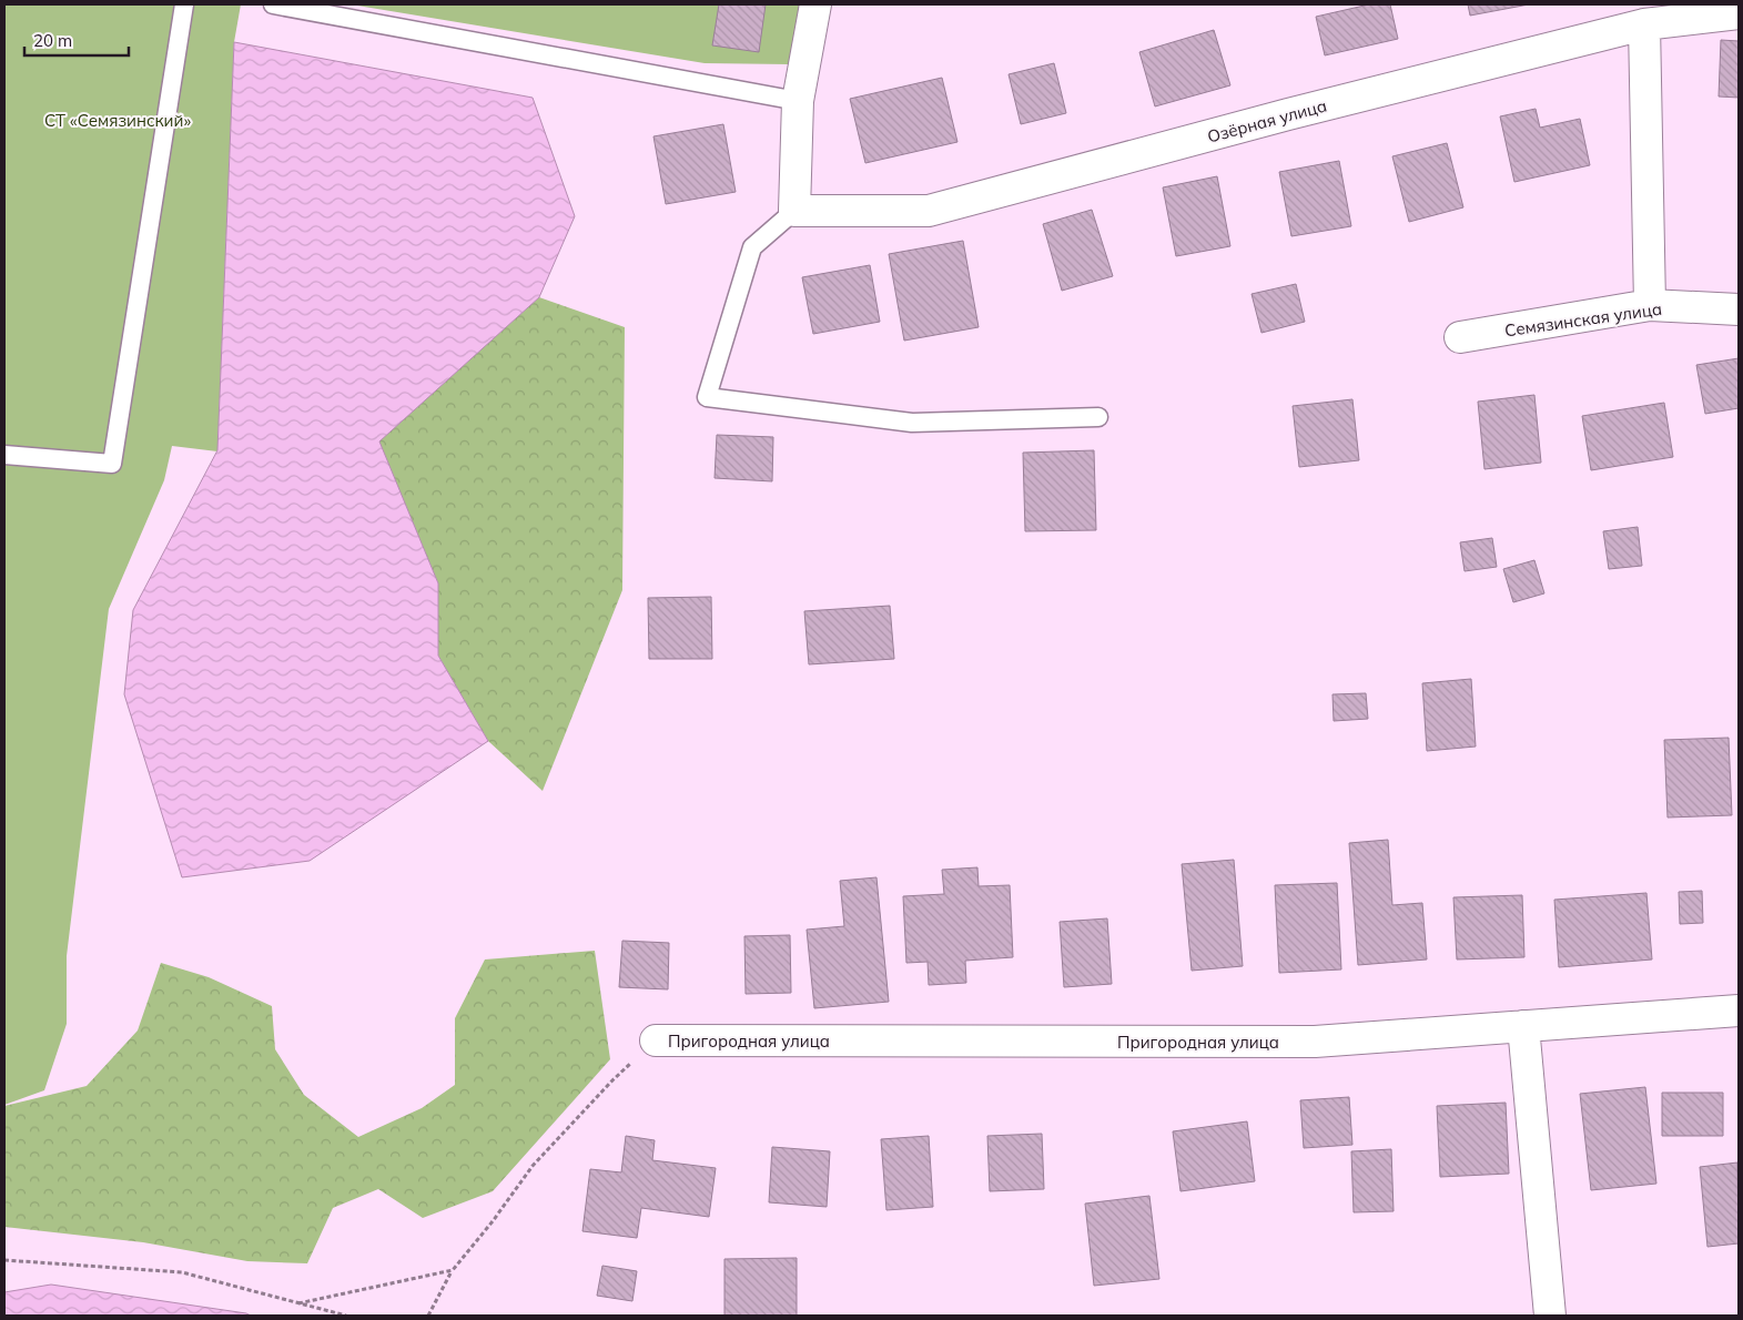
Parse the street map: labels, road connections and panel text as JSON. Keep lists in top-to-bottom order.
{
  "streets": {
    "street": ["Озёрная улица", "Семязинская улица", "Пригородная улица"]
  },
  "parks": ["СТ «Семязинский»"],
  "scale_bar": "20 m"
}
